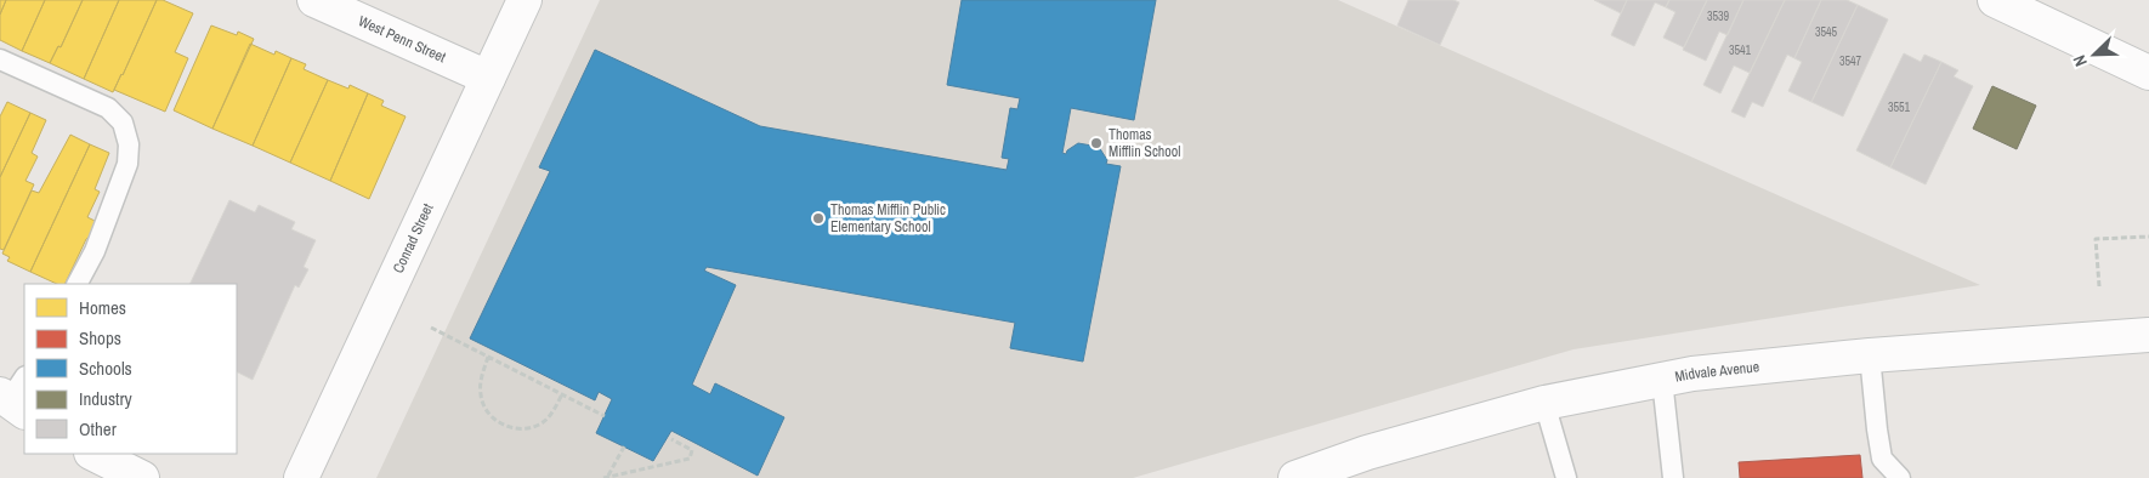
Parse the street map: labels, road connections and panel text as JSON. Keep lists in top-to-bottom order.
{
  "streets": {
    "street": ["West Penn Street", "Conrad Street", "Midvale Avenue"]
  },
  "crossings": [
    ["West Penn Street", "Conrad Street"]
  ],
  "places": ["Thomas Mifflin School", "Thomas Mifflin Public Elementary School"],
  "house_numbers": [
    "3539",
    "3545",
    "3541",
    "3547",
    "3551"
  ],
  "legend": [
    "Homes",
    "Shops",
    "Schools",
    "Industry",
    "Other"
  ],
  "north": "bottom left"
}
